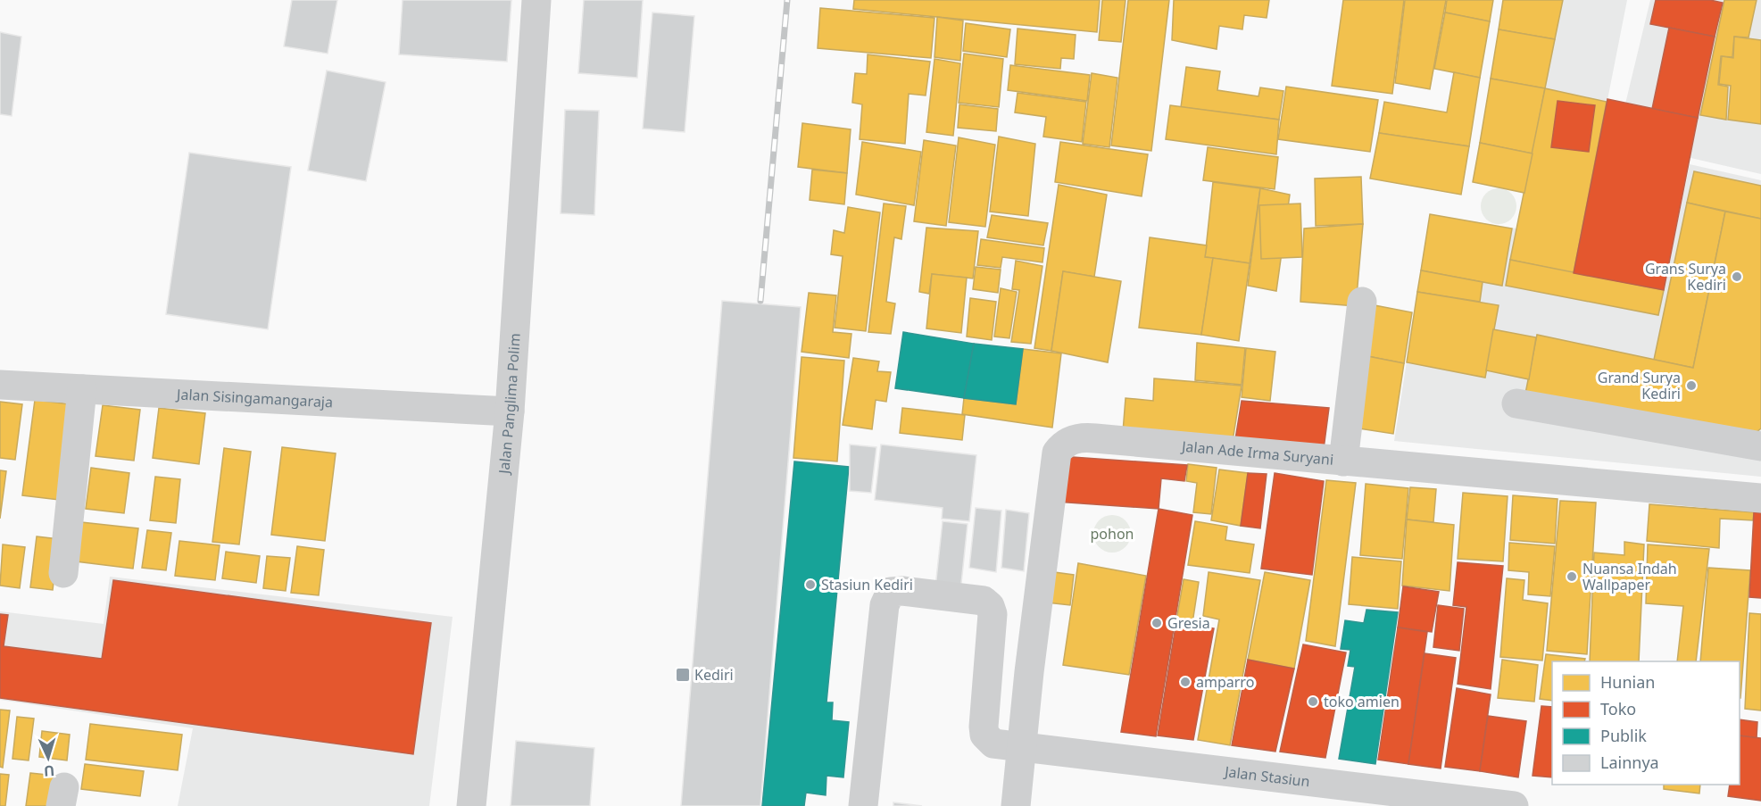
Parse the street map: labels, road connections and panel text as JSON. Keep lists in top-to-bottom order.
{
  "streets": {
    "street": [
      "Jalan Sisingamangaraja",
      "Jalan Panglima Polim",
      "Jalan Ade Irma Suryani",
      "Jalan Stasiun"
    ]
  },
  "crossings": [
    ["Jalan Sisingamangaraja", "Jalan Panglima Polim"],
    ["Jalan Ade Irma Suryani", "Jalan Stasiun"]
  ],
  "parks": ["pohon"],
  "places": {
    "other": [
      "Grans Surya Kediri",
      "Grand Surya Kediri",
      "Nuansa Indah Wallpaper",
      "Stasiun Kediri",
      "Gresia",
      "amparro",
      "toko amien"
    ],
    "transit": ["Kediri"]
  },
  "legend": [
    "Hunian",
    "Toko",
    "Publik",
    "Lainnya"
  ],
  "north": "bottom"
}
